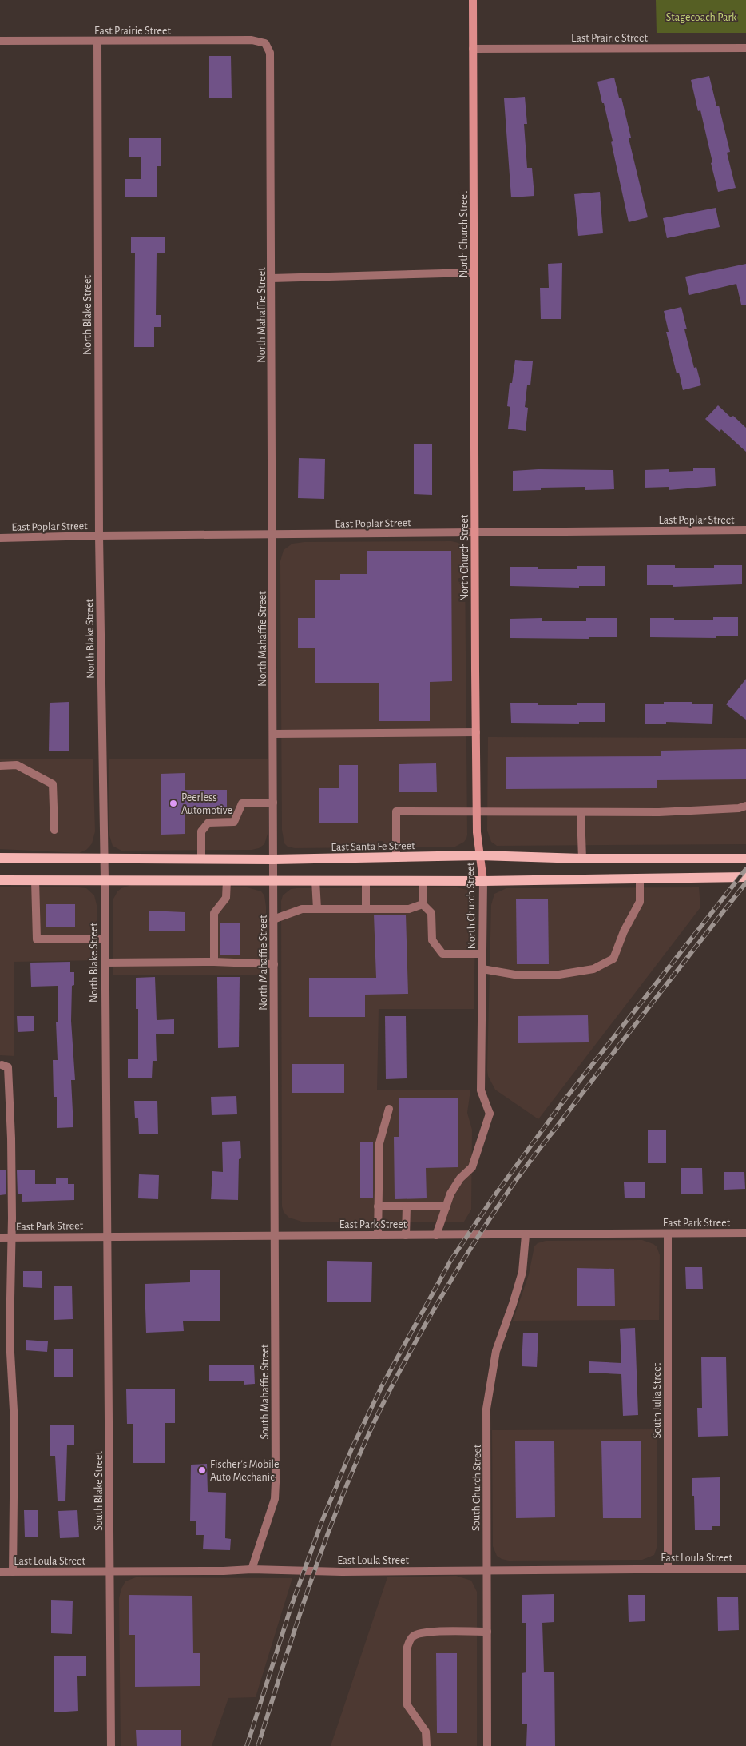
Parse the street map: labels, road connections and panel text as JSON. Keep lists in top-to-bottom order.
{
  "streets": {
    "main road": ["East Santa Fe Street"],
    "street": [
      "East Prairie Street",
      "North Church Street",
      "North Blake Street",
      "North Mahaffie Street",
      "East Poplar Street",
      "East Park Street",
      "South Mahaffie Street",
      "South Julia Street",
      "South Church Street",
      "South Blake Street",
      "East Loula Street"
    ]
  },
  "crossings": [
    ["East Prairie Street", "North Church Street"],
    ["East Prairie Street", "North Blake Street"],
    ["East Prairie Street", "North Mahaffie Street"],
    ["North Church Street", "East Poplar Street"],
    ["North Church Street", "East Santa Fe Street"],
    ["North Blake Street", "East Poplar Street"],
    ["North Blake Street", "East Santa Fe Street"],
    ["North Blake Street", "East Park Street"],
    ["North Blake Street", "South Blake Street"],
    ["North Mahaffie Street", "East Poplar Street"],
    ["North Mahaffie Street", "East Santa Fe Street"],
    ["North Mahaffie Street", "East Park Street"],
    ["North Mahaffie Street", "South Mahaffie Street"],
    ["East Park Street", "South Mahaffie Street"],
    ["East Park Street", "South Julia Street"],
    ["East Park Street", "South Church Street"],
    ["East Park Street", "South Blake Street"],
    ["South Mahaffie Street", "East Loula Street"],
    ["South Julia Street", "East Loula Street"],
    ["South Church Street", "East Loula Street"],
    ["South Blake Street", "East Loula Street"]
  ],
  "parks": ["Stagecoach Park"],
  "places": ["Peerless Automotive", "Fischer's Mobile Auto Mechanic"]
}
